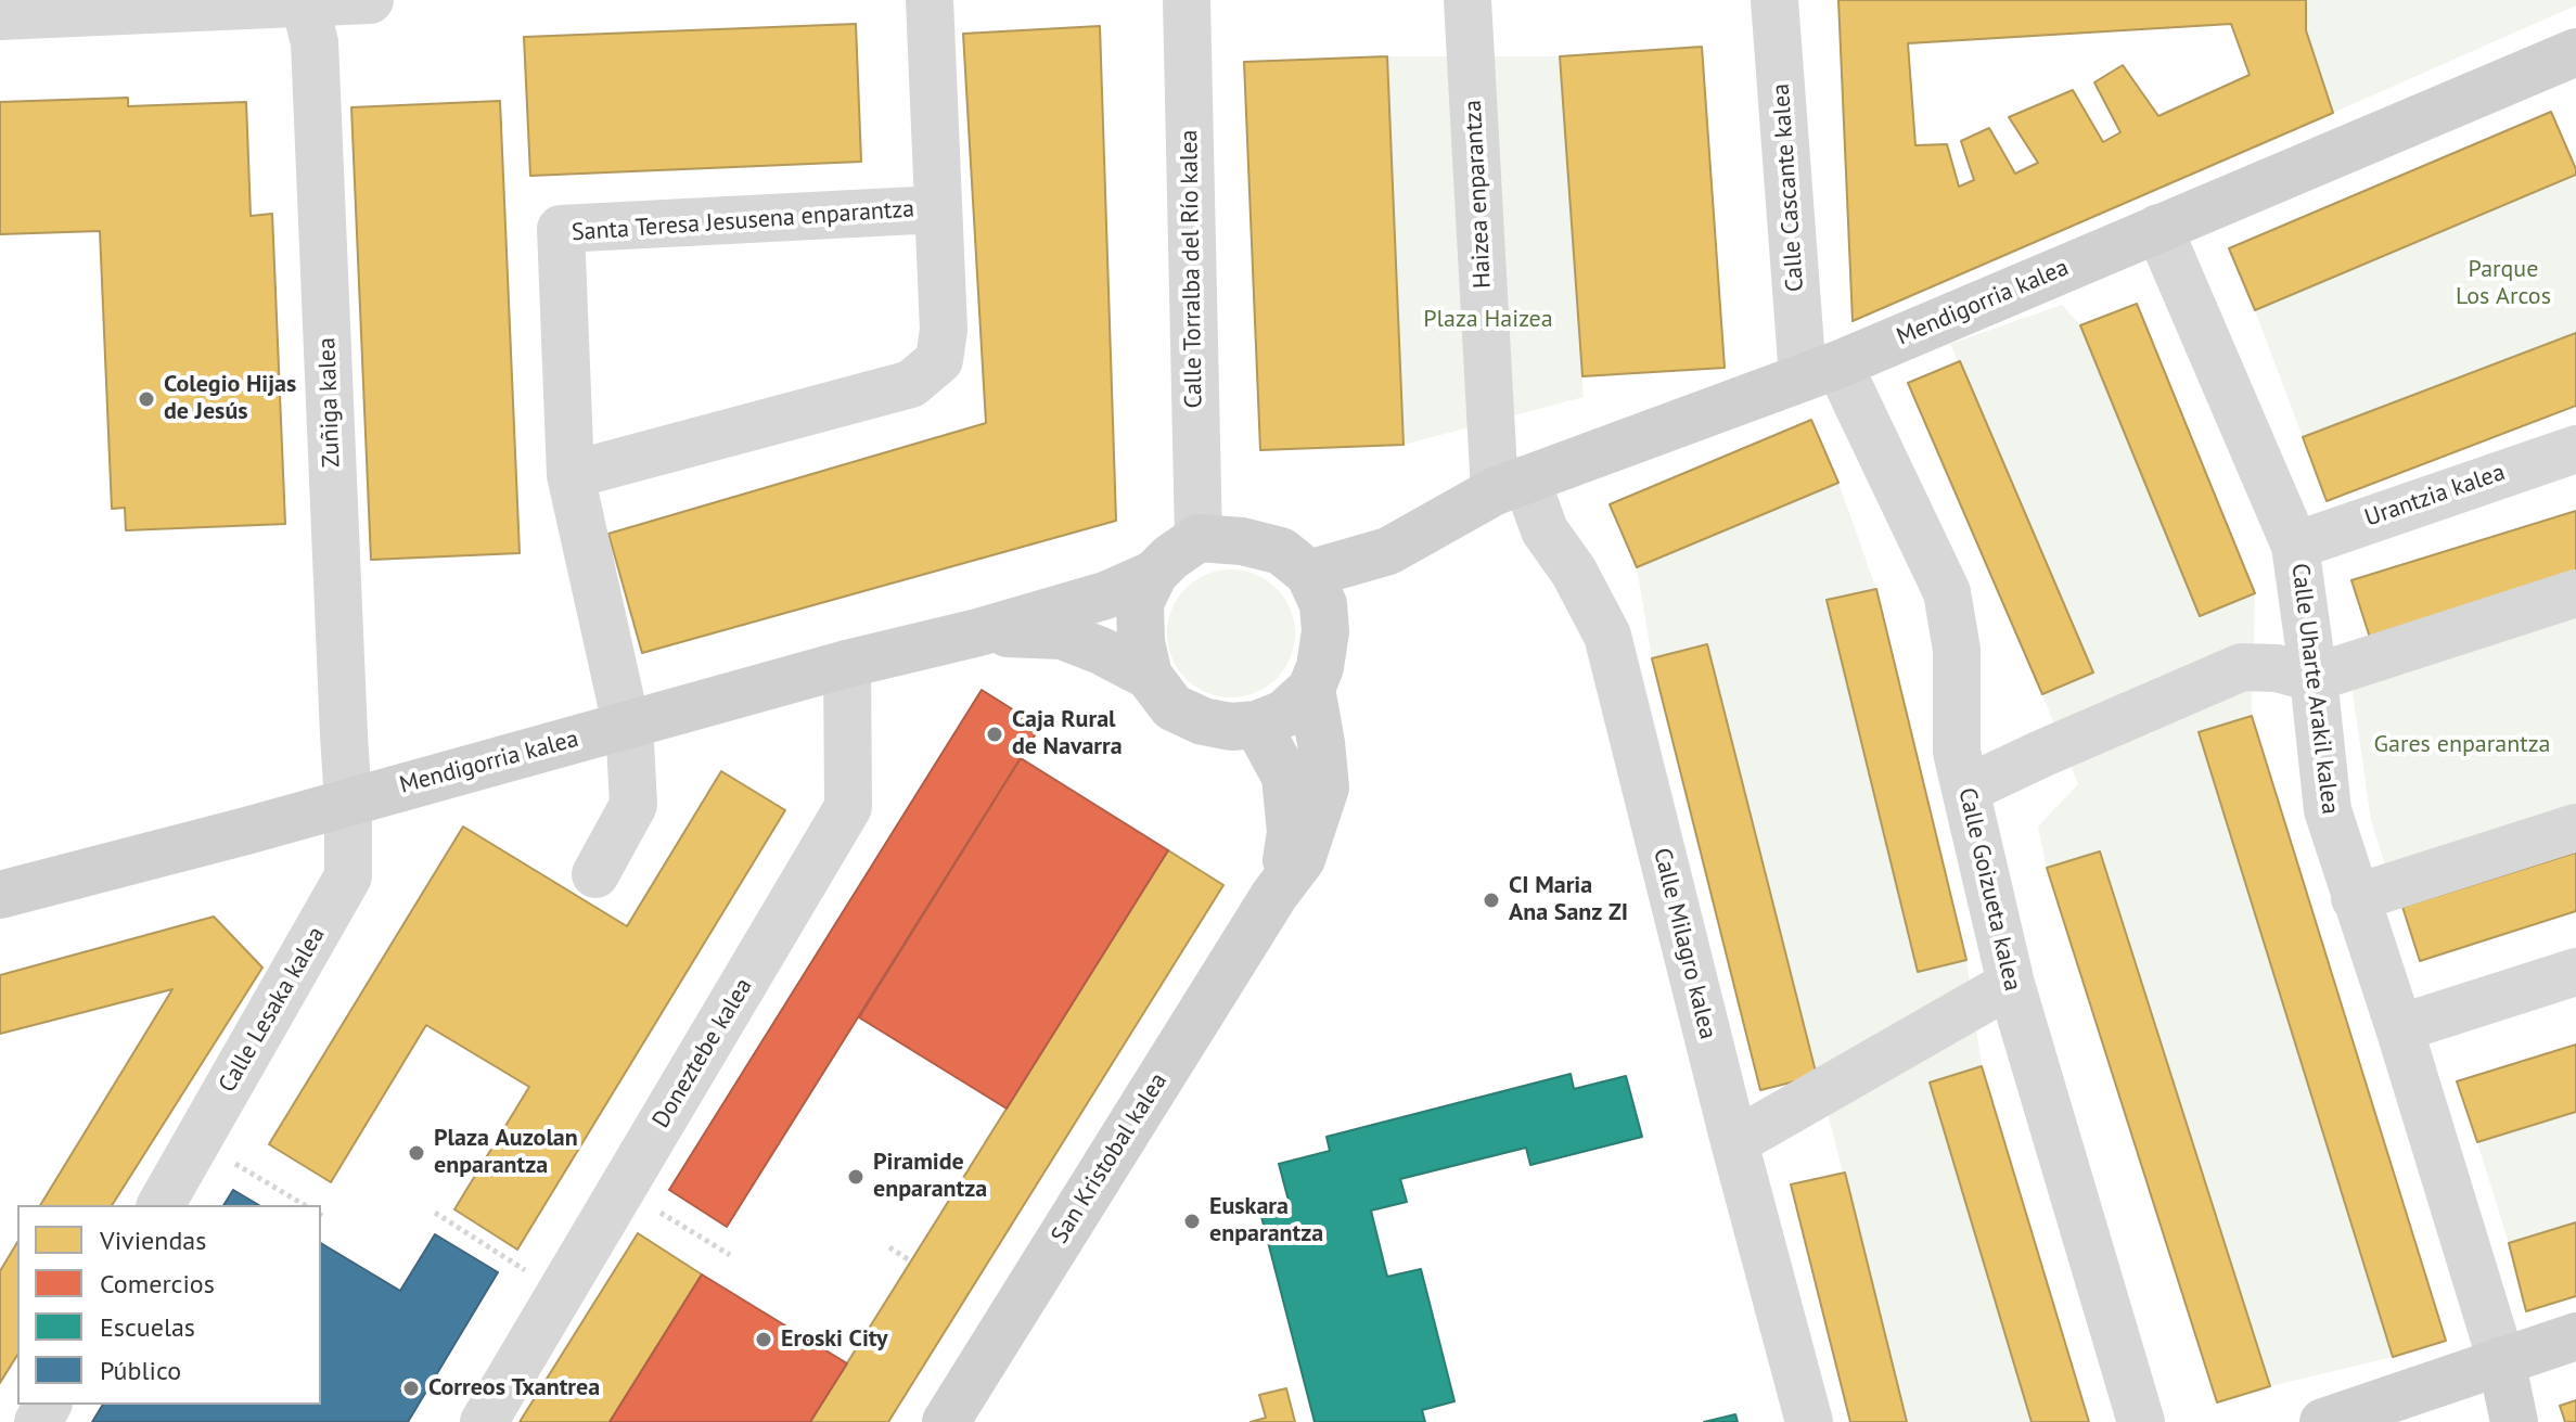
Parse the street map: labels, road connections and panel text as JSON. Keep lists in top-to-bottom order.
{
  "streets": {
    "street": [
      "Calle Cascante kalea",
      "Haizea enparantza",
      "Santa Teresa Jesusena enparantza",
      "Calle Torralba del Río kalea",
      "Mendigorria kalea",
      "Zuñiga kalea",
      "Urantzia kalea",
      "Calle Uharte Arakil kalea",
      "Calle Goizueta kalea",
      "Calle Milagro kalea",
      "Calle Lesaka kalea",
      "Doneztebe kalea",
      "San Kristobal kalea"
    ]
  },
  "crossings": [
    ["Calle Cascante kalea", "Mendigorria kalea"],
    ["Calle Cascante kalea", "Calle Goizueta kalea"],
    ["Haizea enparantza", "Mendigorria kalea"],
    ["Haizea enparantza", "Calle Milagro kalea"],
    ["Santa Teresa Jesusena enparantza", "Mendigorria kalea"],
    ["Calle Torralba del Río kalea", "Mendigorria kalea"],
    ["Calle Torralba del Río kalea", "San Kristobal kalea"],
    ["Mendigorria kalea", "Zuñiga kalea"],
    ["Mendigorria kalea", "Calle Uharte Arakil kalea"],
    ["Mendigorria kalea", "Calle Goizueta kalea"],
    ["Mendigorria kalea", "Calle Milagro kalea"],
    ["Mendigorria kalea", "Calle Lesaka kalea"],
    ["Mendigorria kalea", "Doneztebe kalea"],
    ["Mendigorria kalea", "San Kristobal kalea"],
    ["Zuñiga kalea", "Calle Lesaka kalea"],
    ["Urantzia kalea", "Calle Uharte Arakil kalea"]
  ],
  "parks": ["Parque Los Arcos", "Plaza Haizea", "Gares enparantza"],
  "places": [
    "Colegio Hijas de Jesús",
    "Caja Rural de Navarra",
    "CI Maria Ana Sanz ZI",
    "Plaza Auzolan enparantza",
    "Piramide enparantza",
    "Euskara enparantza",
    "Eroski City",
    "Correos Txantrea"
  ],
  "legend": [
    "Viviendas",
    "Comercios",
    "Escuelas",
    "Público"
  ]
}
